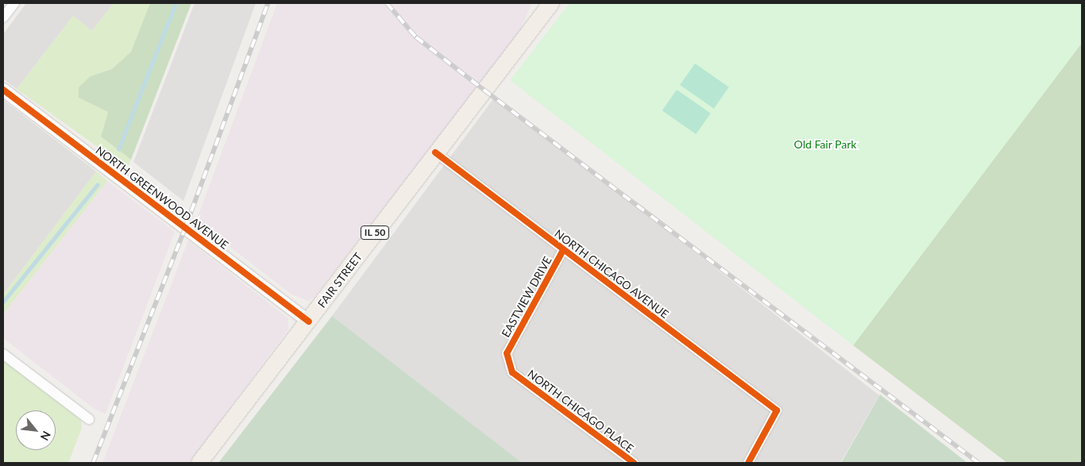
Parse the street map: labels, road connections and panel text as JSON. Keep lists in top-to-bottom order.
{
  "streets": {
    "main road": ["IL 50", "FAIR STREET"],
    "street": [
      "NORTH GREENWOOD AVENUE",
      "NORTH CHICAGO AVENUE",
      "EASTVIEW DRIVE",
      "NORTH CHICAGO PLACE"
    ]
  },
  "crossings": [
    ["NORTH GREENWOOD AVENUE", "FAIR STREET"],
    ["NORTH CHICAGO AVENUE", "FAIR STREET"],
    ["NORTH CHICAGO AVENUE", "EASTVIEW DRIVE"],
    ["EASTVIEW DRIVE", "NORTH CHICAGO PLACE"]
  ],
  "parks": ["Old Fair Park"],
  "north": "bottom right"
}
